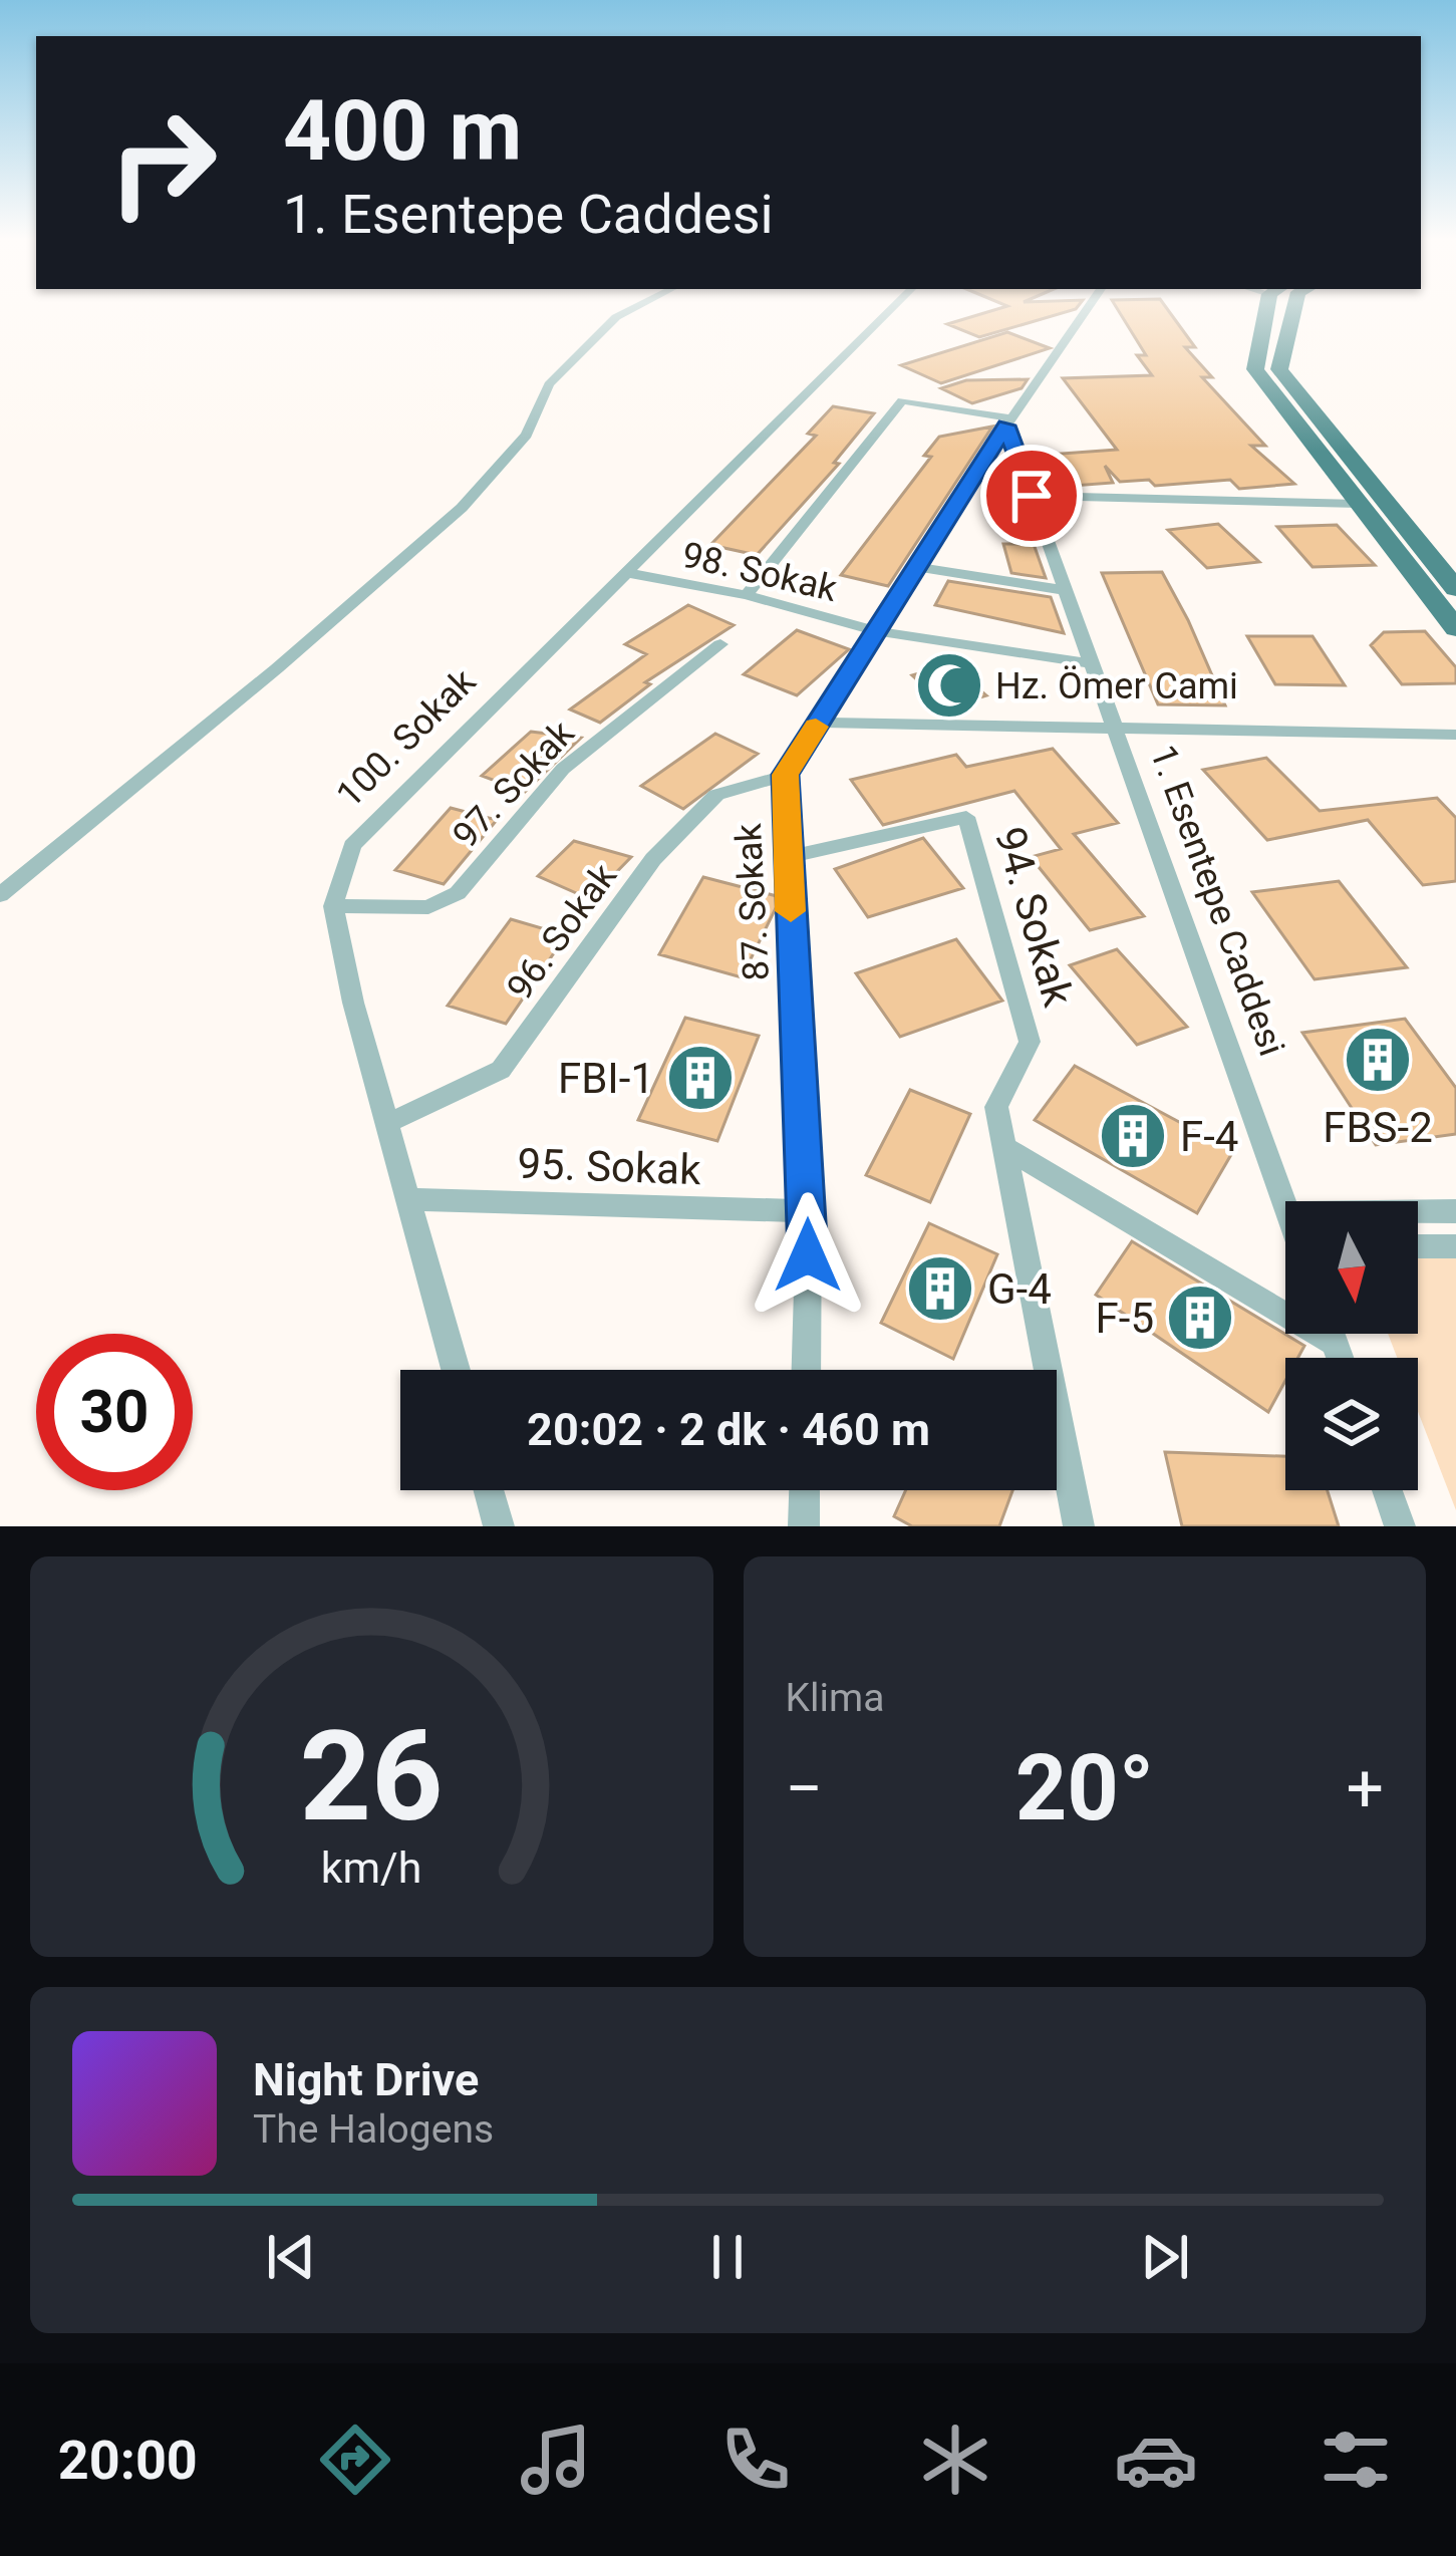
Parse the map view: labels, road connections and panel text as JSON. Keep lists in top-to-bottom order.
{
  "streets": {
    "street": [
      "98. Sokak",
      "100. Sokak",
      "97. Sokak",
      "1. Esentepe Caddesi",
      "87. Sokak",
      "94. Sokak",
      "96. Sokak",
      "95. Sokak"
    ]
  },
  "crossings": [
    ["98. Sokak", "100. Sokak"],
    ["98. Sokak", "1. Esentepe Caddesi"],
    ["98. Sokak", "87. Sokak"],
    ["100. Sokak", "97. Sokak"],
    ["1. Esentepe Caddesi", "87. Sokak"],
    ["87. Sokak", "94. Sokak"],
    ["87. Sokak", "96. Sokak"],
    ["87. Sokak", "95. Sokak"]
  ],
  "places": {
    "mosque": ["Hz. Ömer Cami"],
    "building": [
      "FBS-2",
      "FBI-1",
      "F-4",
      "G-4",
      "F-5"
    ]
  },
  "north": "bottom",
  "page": {
    "turn": ["400 m", "1. Esentepe Caddesi"],
    "limit": "30",
    "trip": "20:02 · 2 dk · 460 m",
    "tile": "Klima",
    "heat": ["−", "20°", "+"],
    "song": ["Night Drive", "The Halogens"],
    "tabs": "20:00",
    "gauge": ["26", "km/h"]
  }
}
